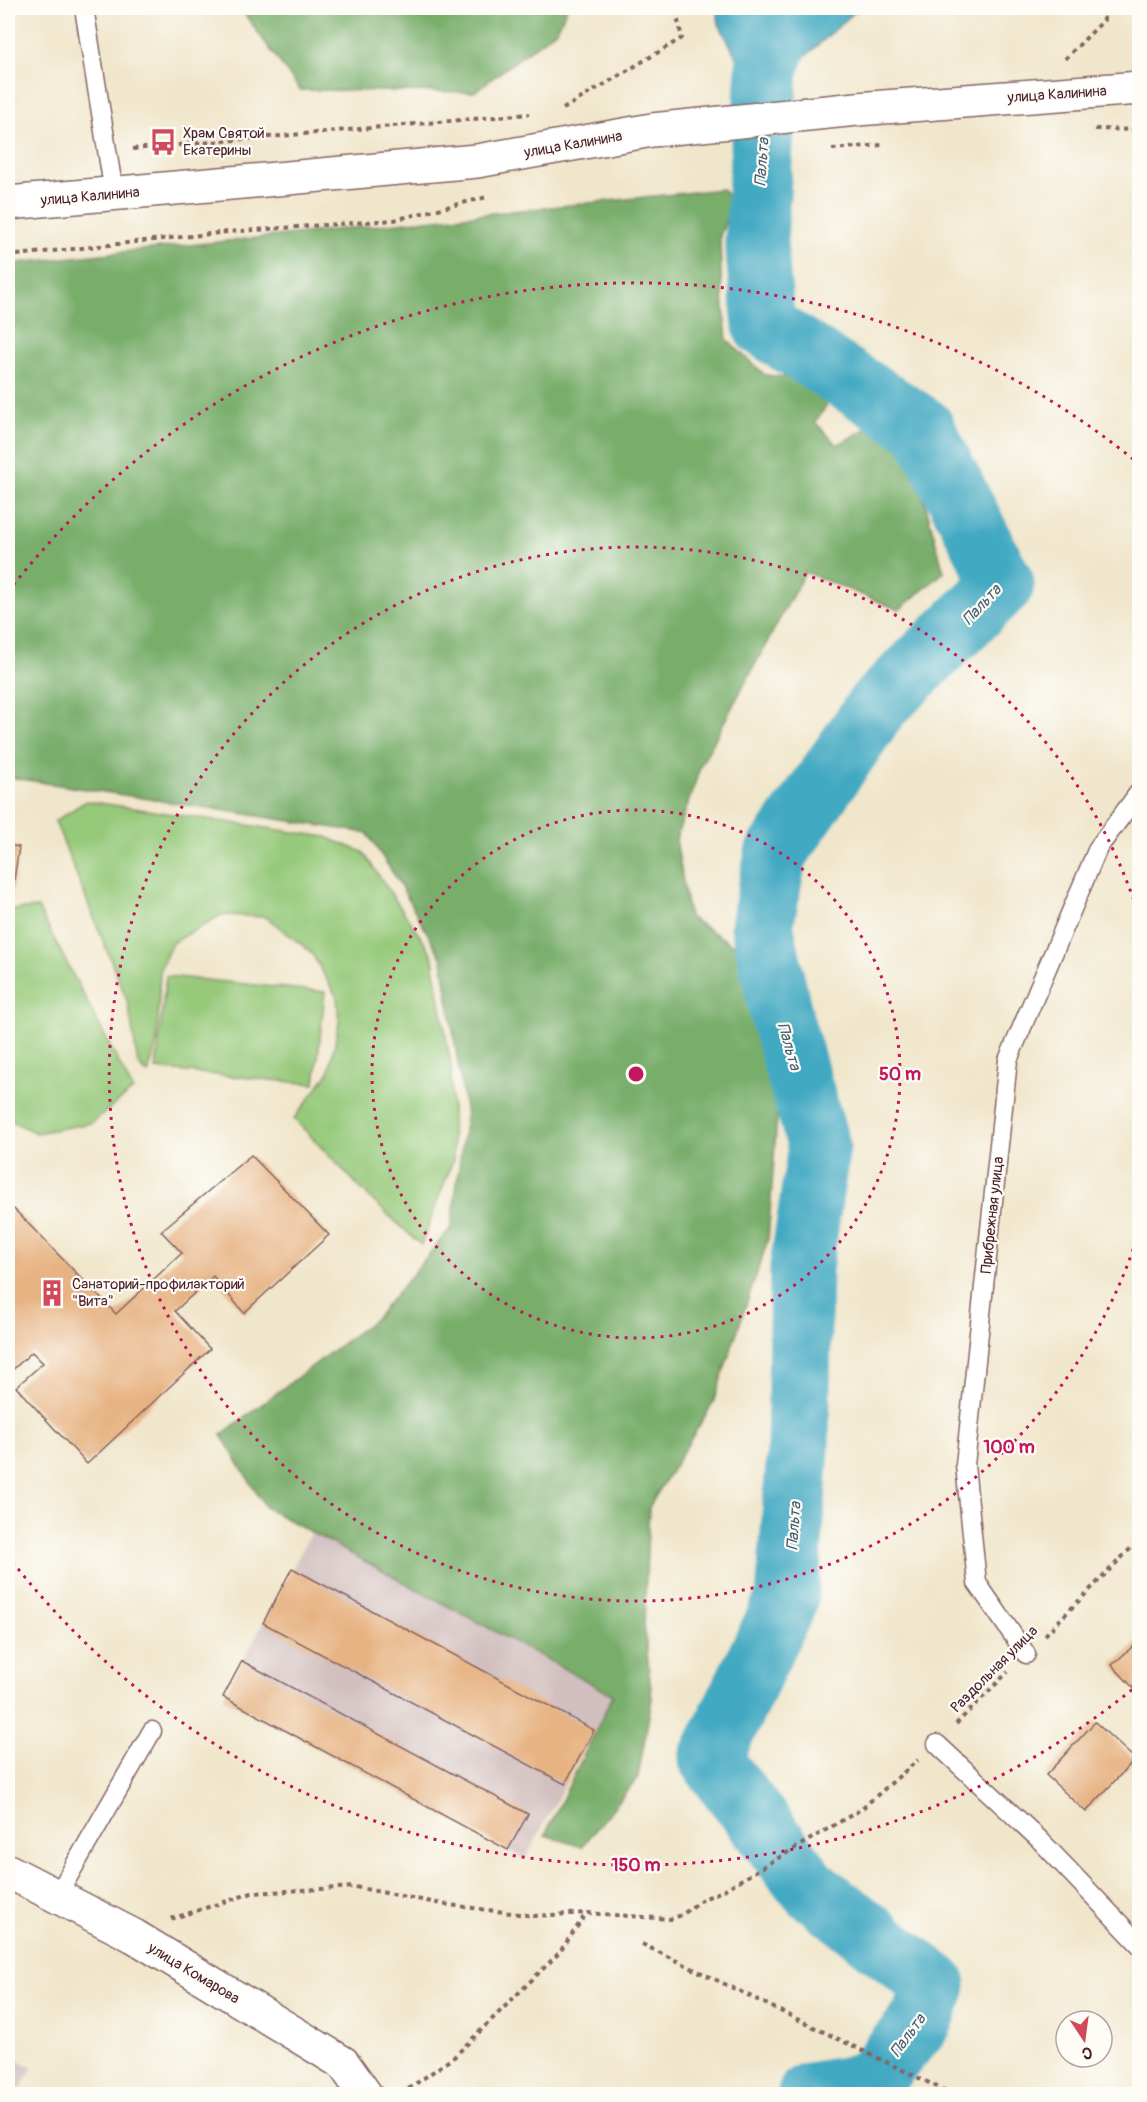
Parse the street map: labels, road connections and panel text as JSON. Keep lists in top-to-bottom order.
{
  "streets": {
    "main road": ["улица Калинина", "улица Комарова"],
    "lane": ["Прибрежная улица"],
    "path": ["Раздольная улица"]
  },
  "crossings": [
    ["Прибрежная улица", "Раздольная улица"],
    ["Раздольная улица", "улица Комарова"]
  ],
  "water": ["Пальта"],
  "places": {
    "bus stop": ["Храм Святой Екатерины"],
    "building": ["Санаторий-профилакторий \"Вита\""]
  },
  "north": "bottom",
  "rings": ["50 m", "100 m", "150 m"]
}
